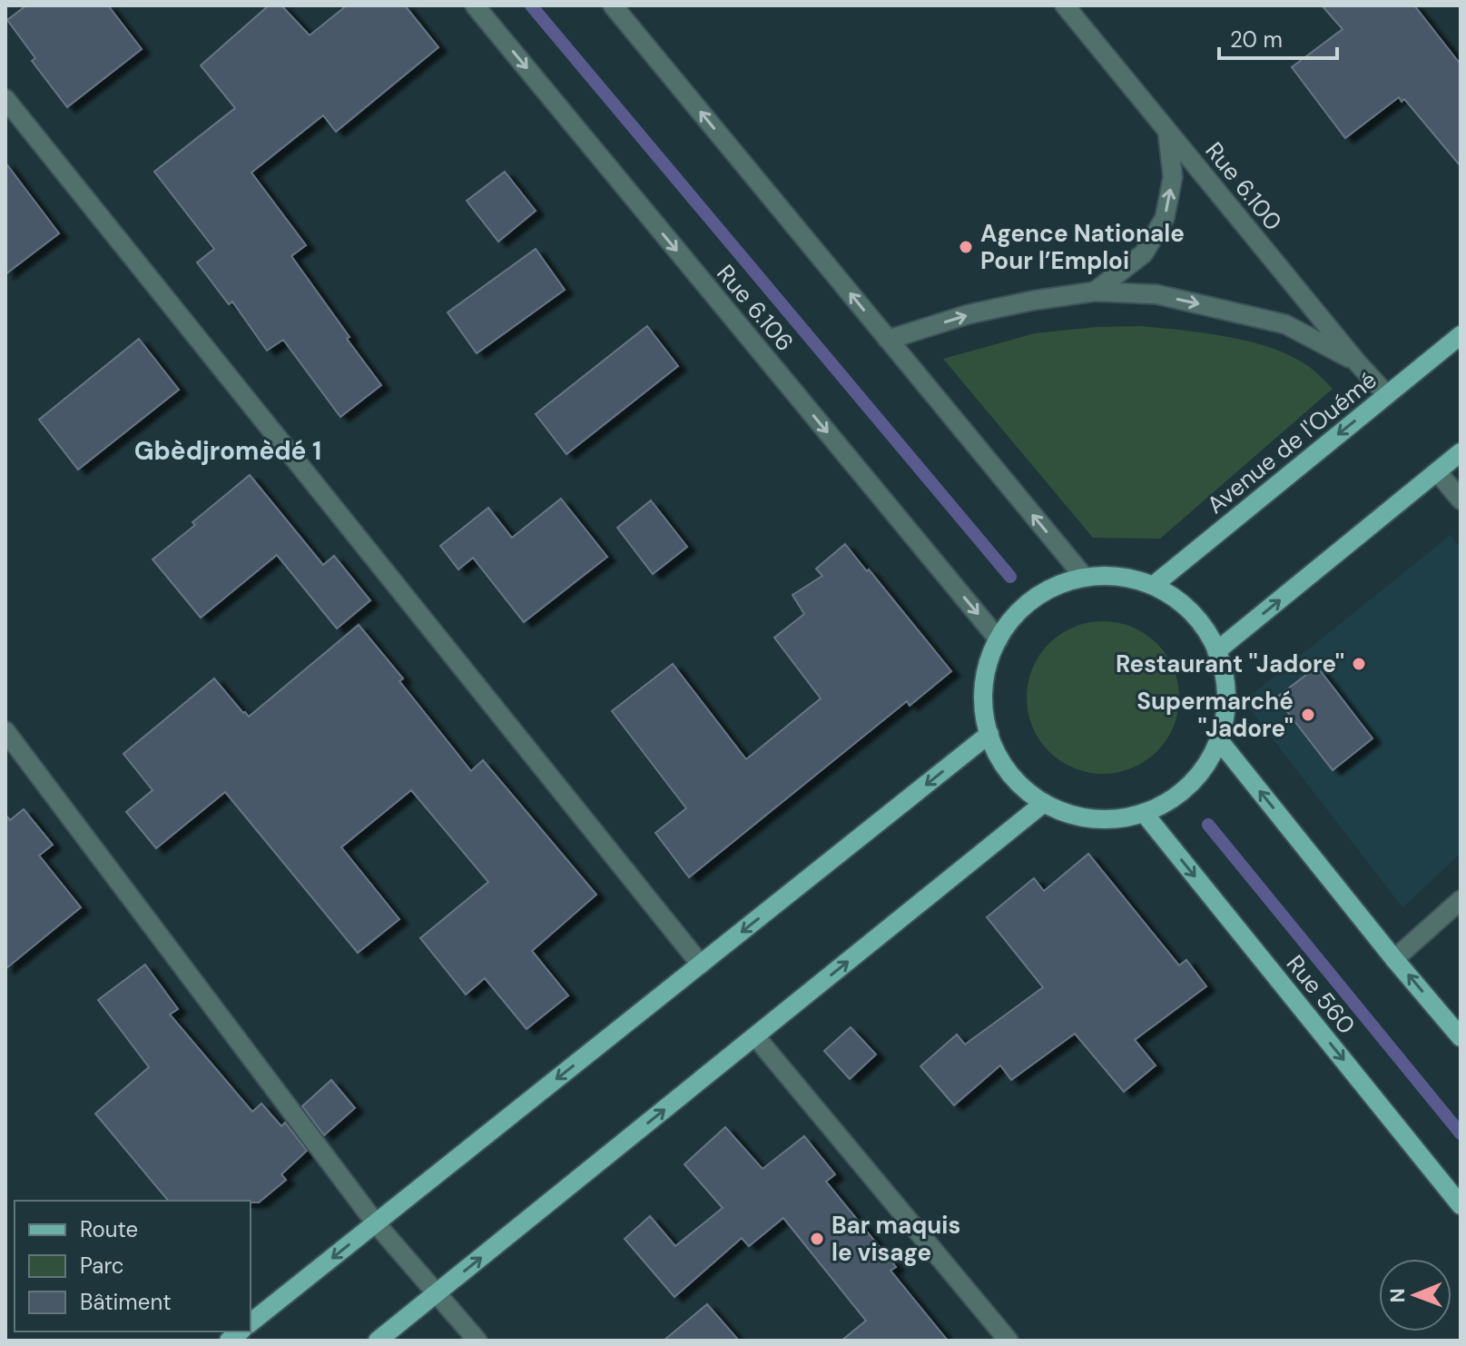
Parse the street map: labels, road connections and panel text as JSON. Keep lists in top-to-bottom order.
{
  "streets": {
    "main road": ["Avenue de l'Ouémé", "Rue 560"],
    "street": ["Rue 6.100", "Rue 6.106"]
  },
  "crossings": [
    ["Rue 6.100", "Avenue de l'Ouémé"],
    ["Rue 6.106", "Avenue de l'Ouémé"],
    ["Rue 6.106", "Rue 560"],
    ["Avenue de l'Ouémé", "Rue 560"]
  ],
  "districts": ["Gbèdjromèdé 1"],
  "places": [
    "Agence Nationale Pour l’Emploi",
    "Restaurant ''Jadore''",
    "Supermarché ''Jadore''",
    "Bar maquis le visage"
  ],
  "legend": ["Route", "Parc", "Bâtiment"],
  "scale_bar": "20 m",
  "north": "left"
}
